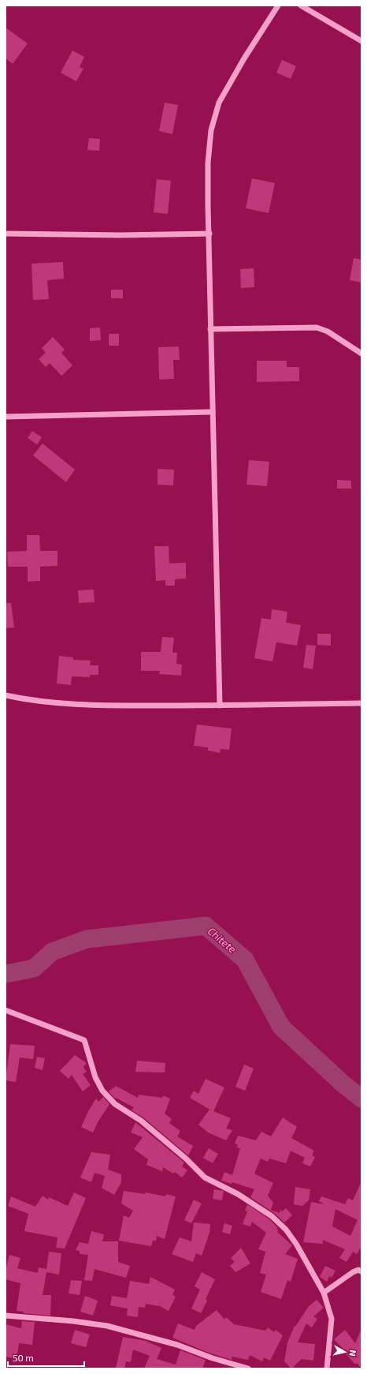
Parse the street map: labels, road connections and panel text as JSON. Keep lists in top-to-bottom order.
{
  "water": ["Chitete"],
  "scale_bar": "50 m",
  "north": "right"
}
